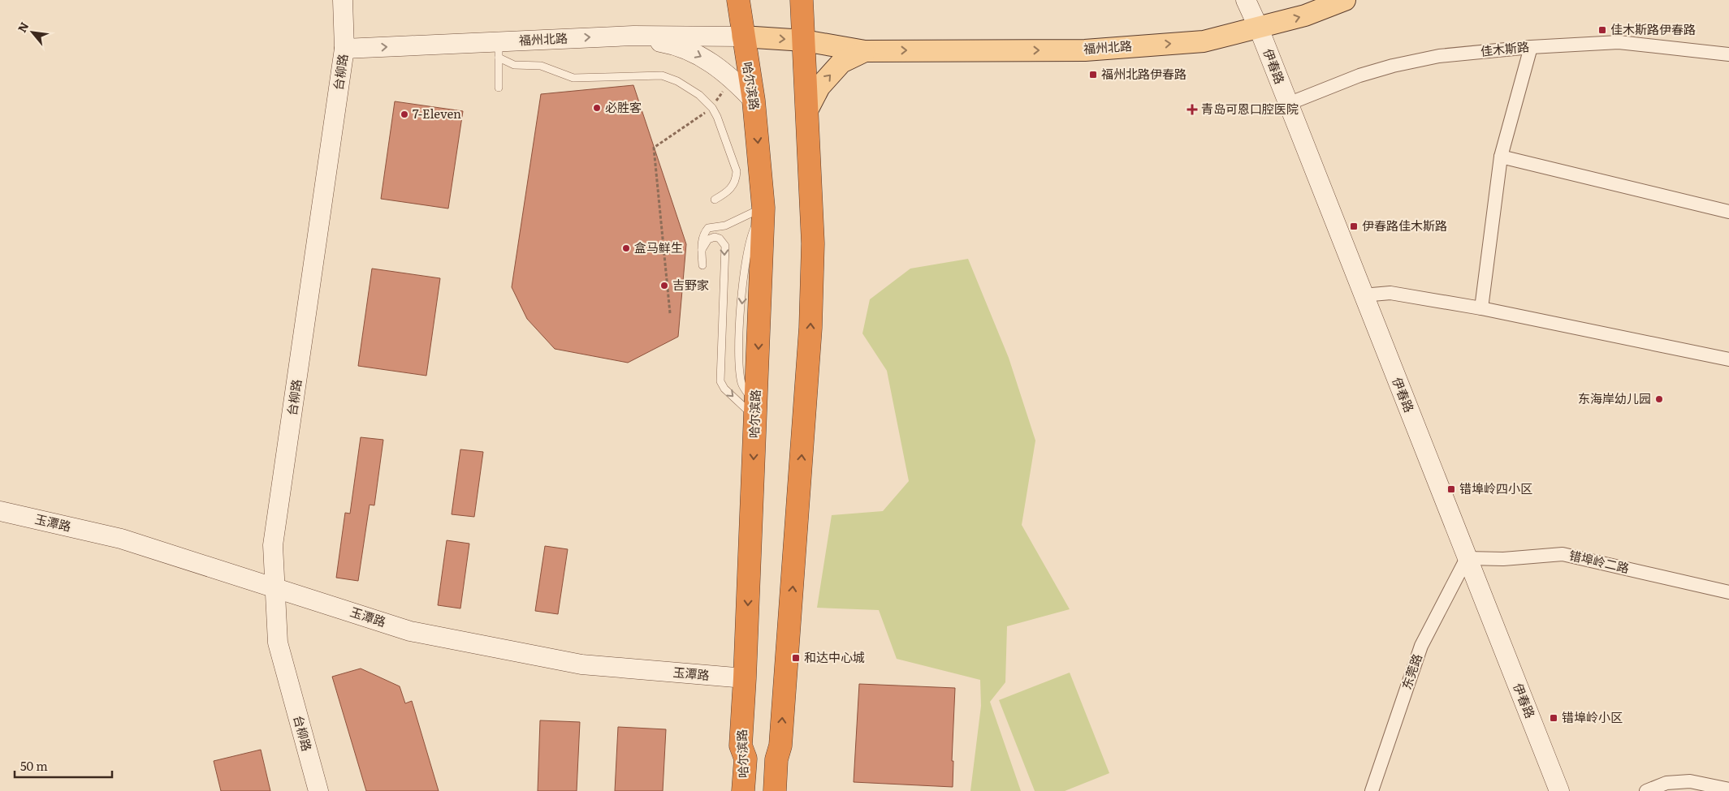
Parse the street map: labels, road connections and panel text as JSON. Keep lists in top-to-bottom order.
{
  "streets": {
    "highway": ["哈尔滨路"],
    "main road": ["福州北路"],
    "street": [
      "佳木斯路",
      "伊春路",
      "台柳路",
      "玉潭路",
      "错埠岭二路",
      "东莞路"
    ]
  },
  "crossings": [
    ["福州北路", "伊春路"],
    ["福州北路", "台柳路"],
    ["福州北路", "哈尔滨路"],
    ["佳木斯路", "伊春路"],
    ["伊春路", "错埠岭二路"],
    ["伊春路", "东莞路"],
    ["台柳路", "玉潭路"],
    ["哈尔滨路", "玉潭路"],
    ["错埠岭二路", "东莞路"]
  ],
  "one_way": ["福州北路"],
  "places": {
    "transit": [
      "佳木斯路伊春路",
      "福州北路伊春路",
      "伊春路佳木斯路",
      "错埠岭四小区",
      "和达中心城",
      "错埠岭小区"
    ],
    "other": [
      "必胜客",
      "7-Eleven",
      "盒马鲜生",
      "吉野家",
      "东海岸幼儿园"
    ],
    "health": ["青岛可恩口腔医院"]
  },
  "scale_bar": "50 m",
  "north": "top left"
}
